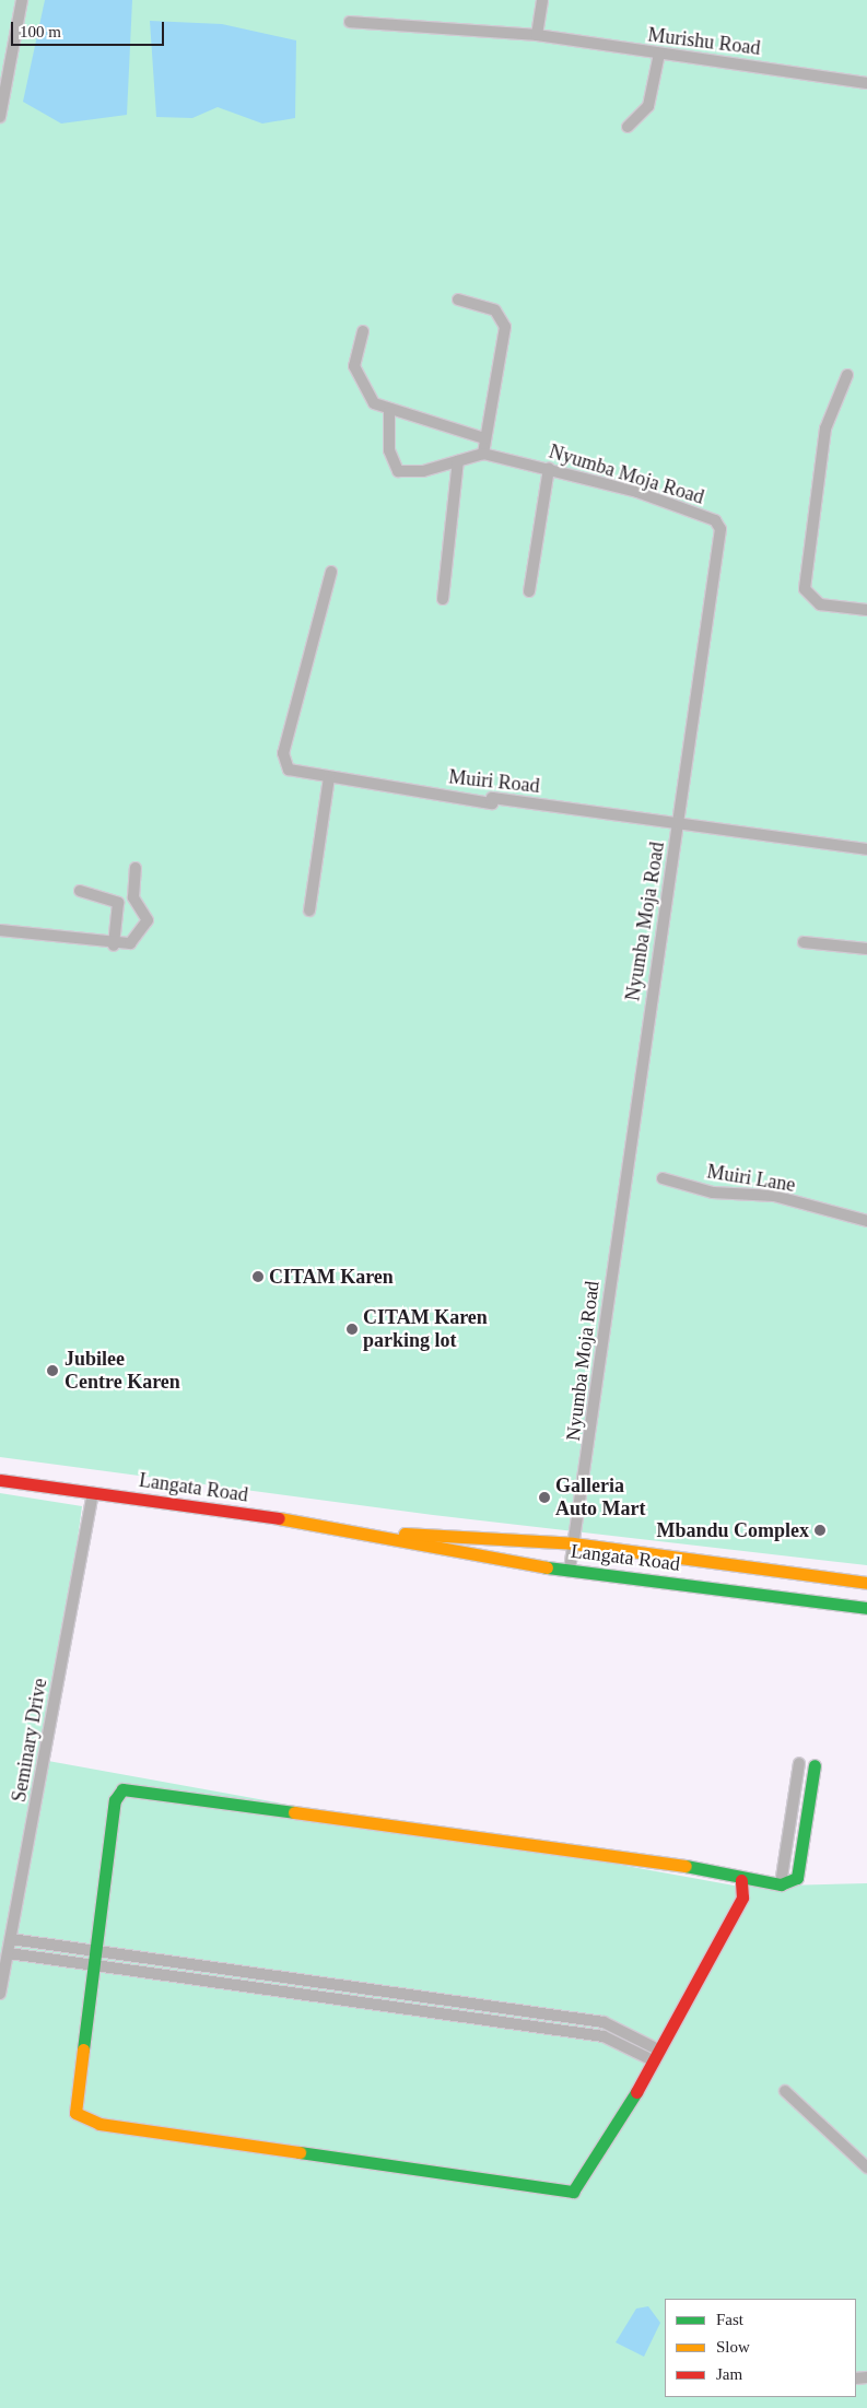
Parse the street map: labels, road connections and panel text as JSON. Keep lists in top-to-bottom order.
{
  "streets": {
    "street": [
      "Murishu Road",
      "Nyumba Moja Road",
      "Muiri Road",
      "Muiri Lane",
      "Langata Road",
      "Seminary Drive"
    ]
  },
  "crossings": [
    ["Nyumba Moja Road", "Muiri Road"],
    ["Nyumba Moja Road", "Langata Road"],
    ["Langata Road", "Seminary Drive"]
  ],
  "places": [
    "CITAM Karen",
    "CITAM Karen parking lot",
    "Jubilee Centre Karen",
    "Galleria Auto Mart",
    "Mbandu Complex"
  ],
  "legend": ["Fast", "Slow", "Jam"],
  "scale_bar": "100 m"
}
